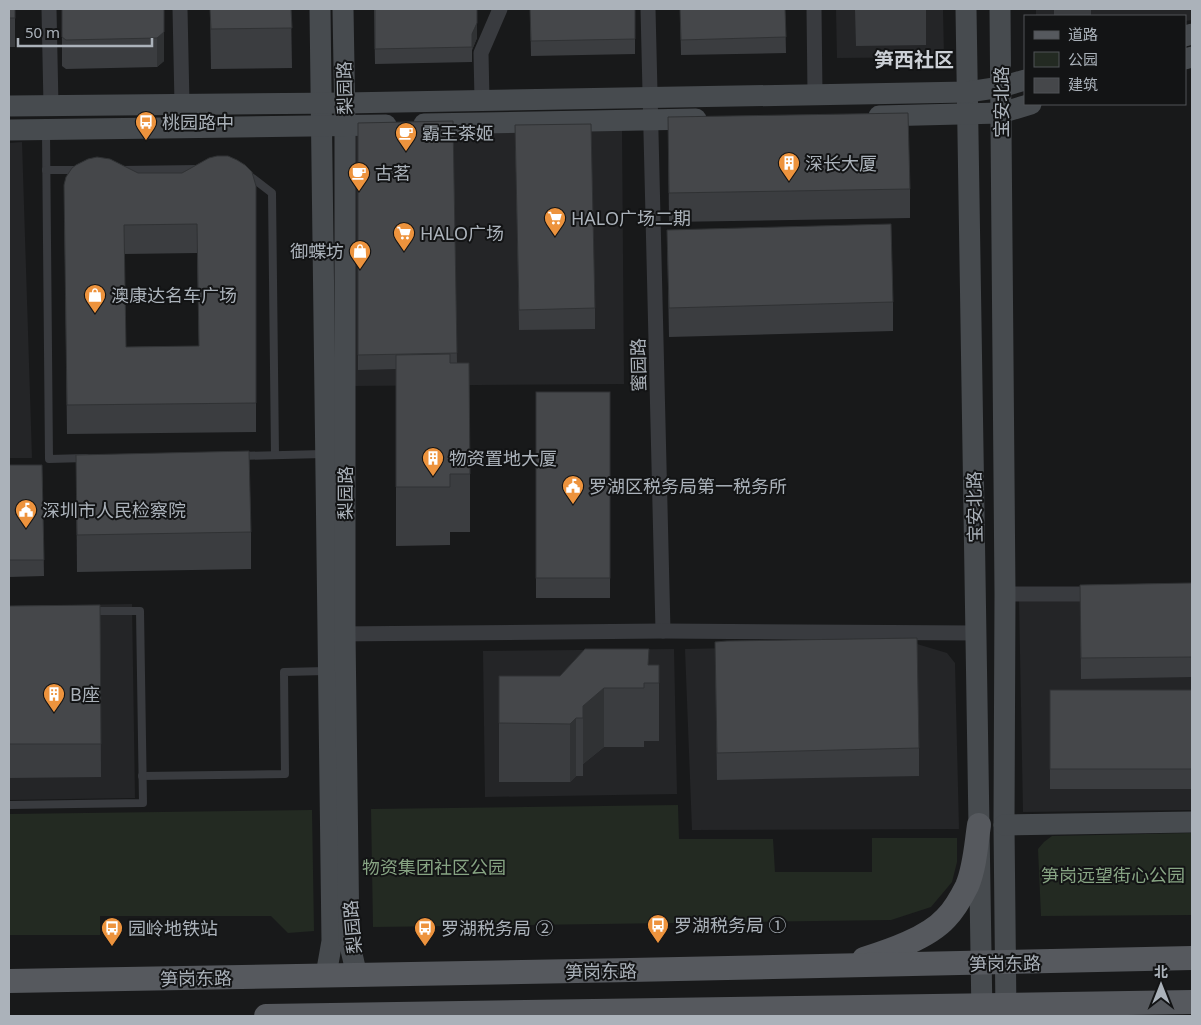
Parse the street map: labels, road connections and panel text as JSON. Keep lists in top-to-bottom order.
{
  "streets": {
    "main road": ["笋岗东路"],
    "street": ["梨园路", "宝安北路", "蜜园路"]
  },
  "crossings": [
    ["梨园路", "笋岗东路"],
    ["宝安北路", "笋岗东路"]
  ],
  "districts": ["笋西社区"],
  "parks": ["物资集团社区公园", "笋岗远望街心公园"],
  "places": {
    "bus stop": [
      "桃园路中",
      "罗湖税务局 ①",
      "园岭地铁站",
      "罗湖税务局 ②"
    ],
    "cafe": ["霸王茶姬", "古茗"],
    "building": ["深长大厦", "物资置地大厦", "B座"],
    "supermarket": ["HALO广场二期", "HALO广场"],
    "shop": ["御蝶坊", "澳康达名车广场"],
    "public building": ["罗湖区税务局第一税务所", "深圳市人民检察院"]
  },
  "legend": ["道路", "公园", "建筑"],
  "scale_bar": "50 m",
  "north": "top"
}
